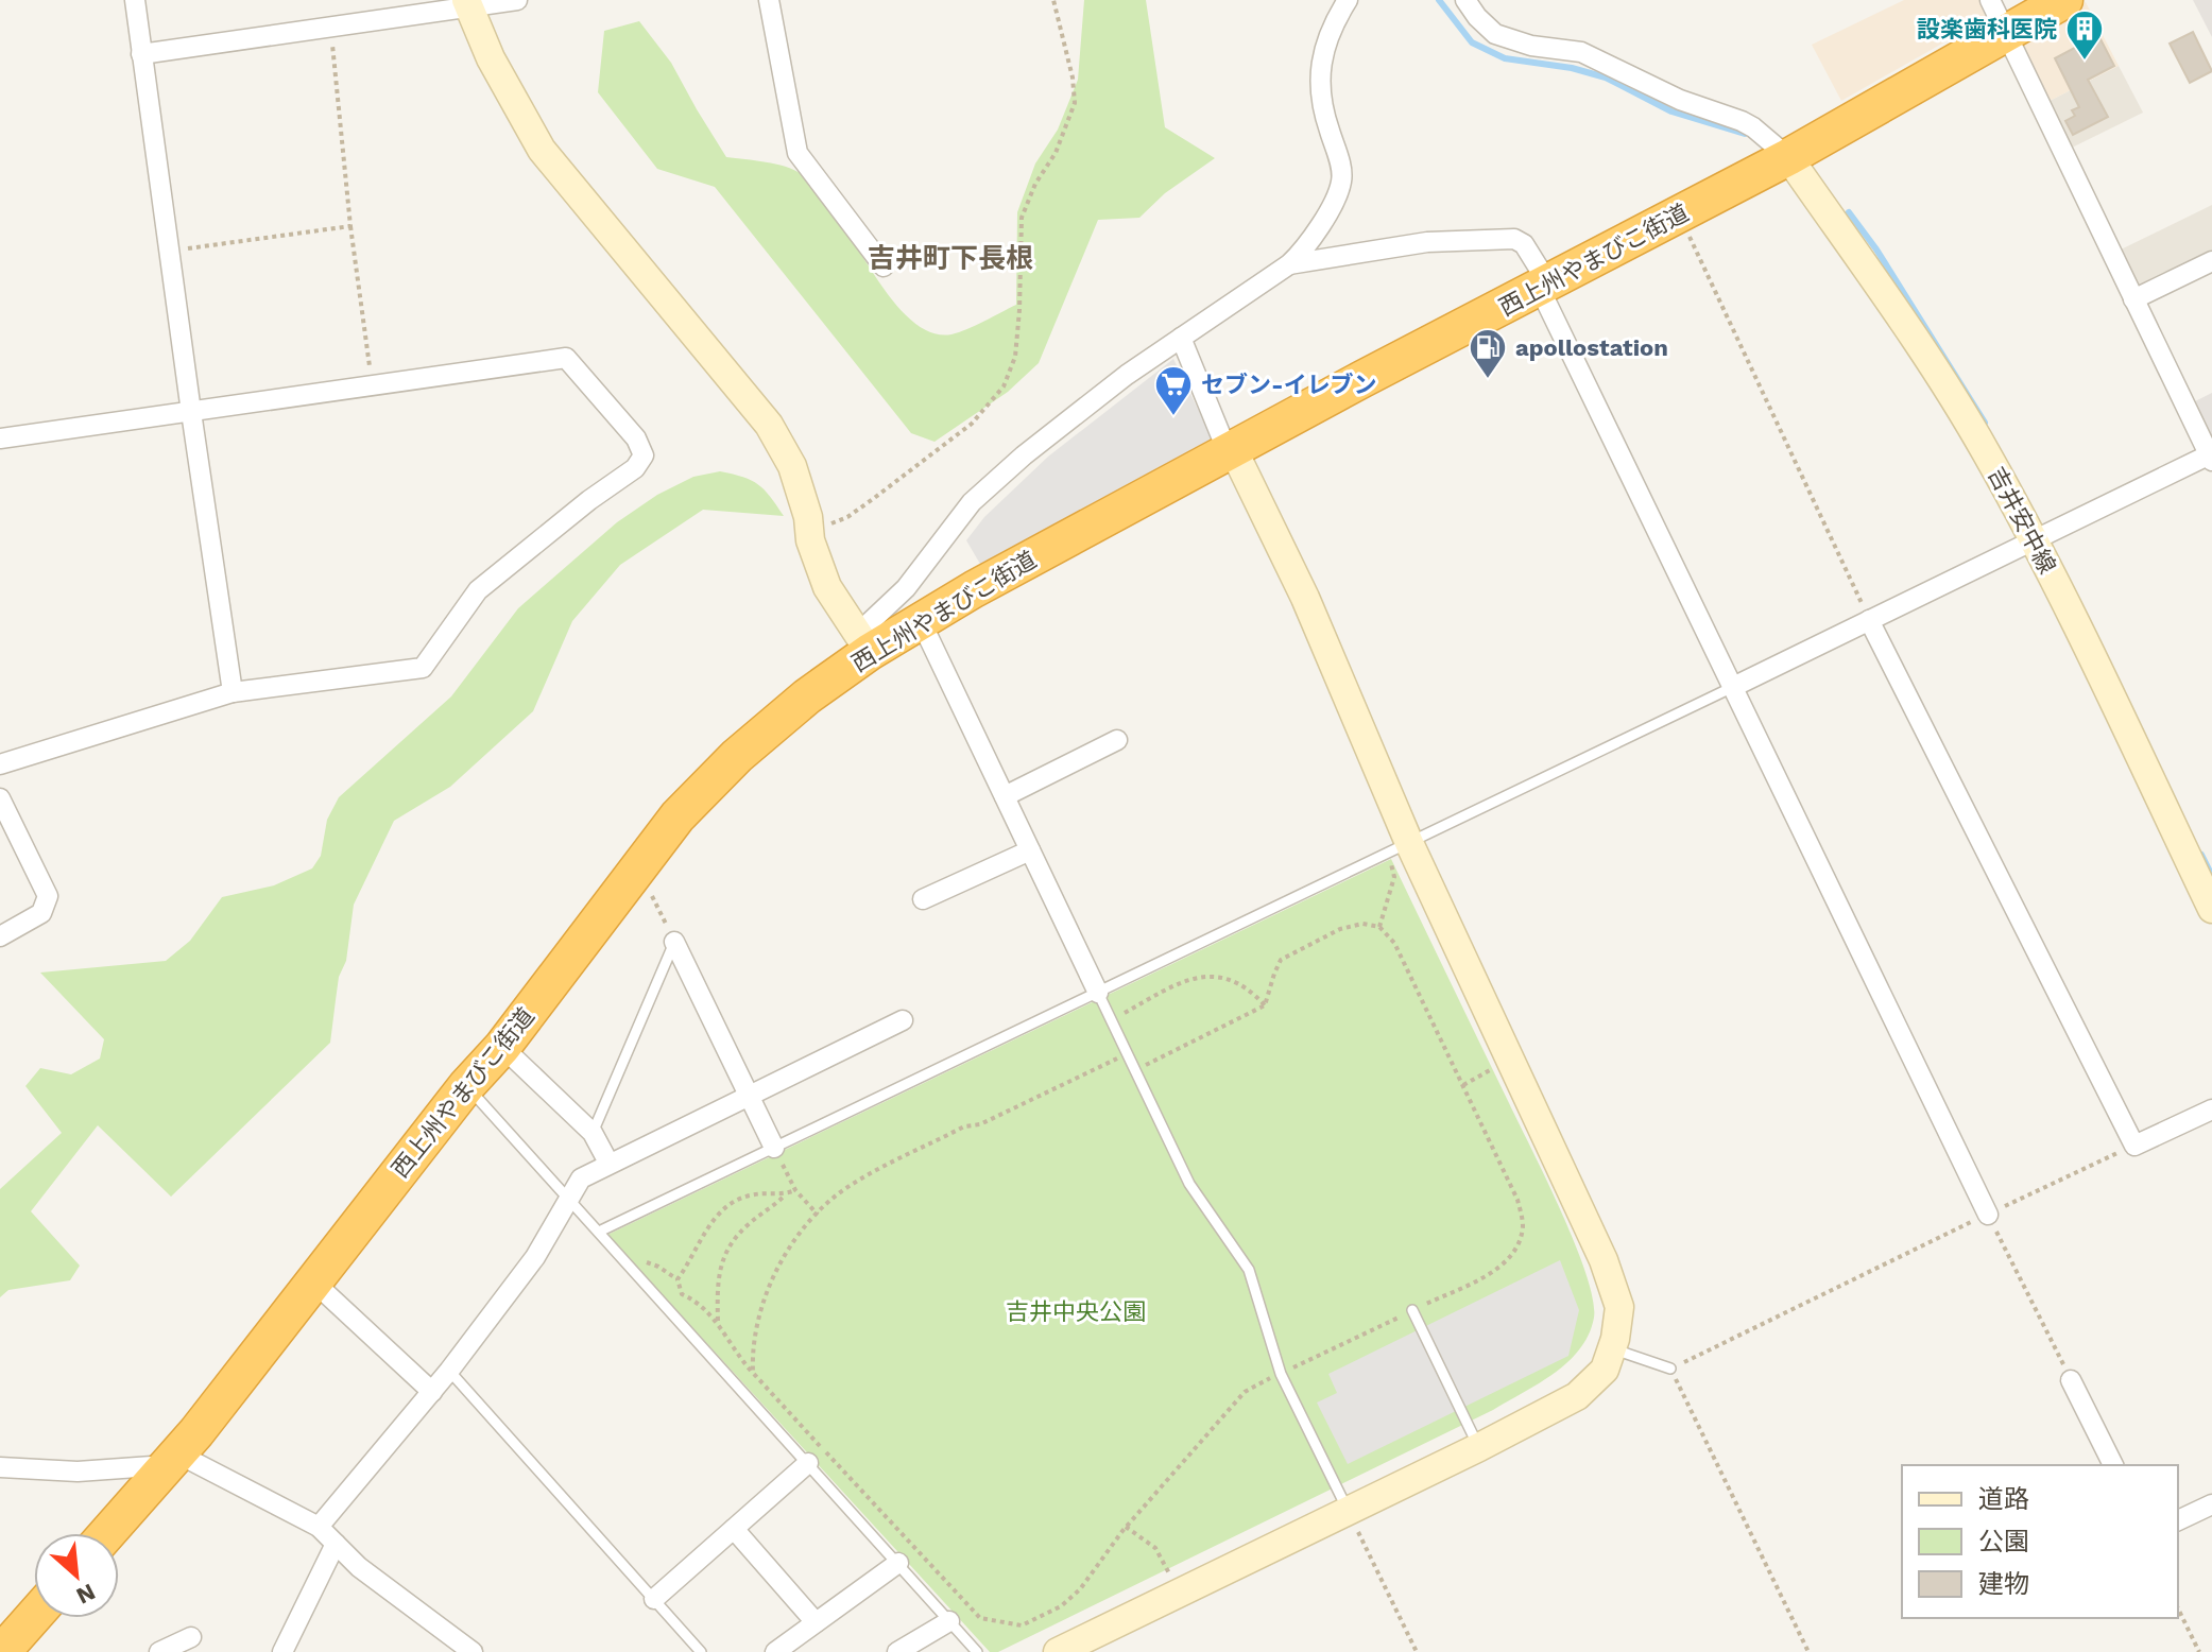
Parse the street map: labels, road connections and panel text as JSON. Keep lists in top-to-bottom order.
{
  "streets": {
    "highway": ["西上州やまびこ街道"],
    "street": ["吉井安中線"]
  },
  "crossings": [
    ["西上州やまびこ街道", "吉井安中線"]
  ],
  "districts": ["吉井町下長根"],
  "parks": ["吉井中央公園"],
  "places": {
    "building": ["設楽歯科医院"],
    "fuel station": ["apollostation"],
    "supermarket": ["セブン-イレブン"]
  },
  "legend": ["道路", "公園", "建物"],
  "north": "bottom right"
}
